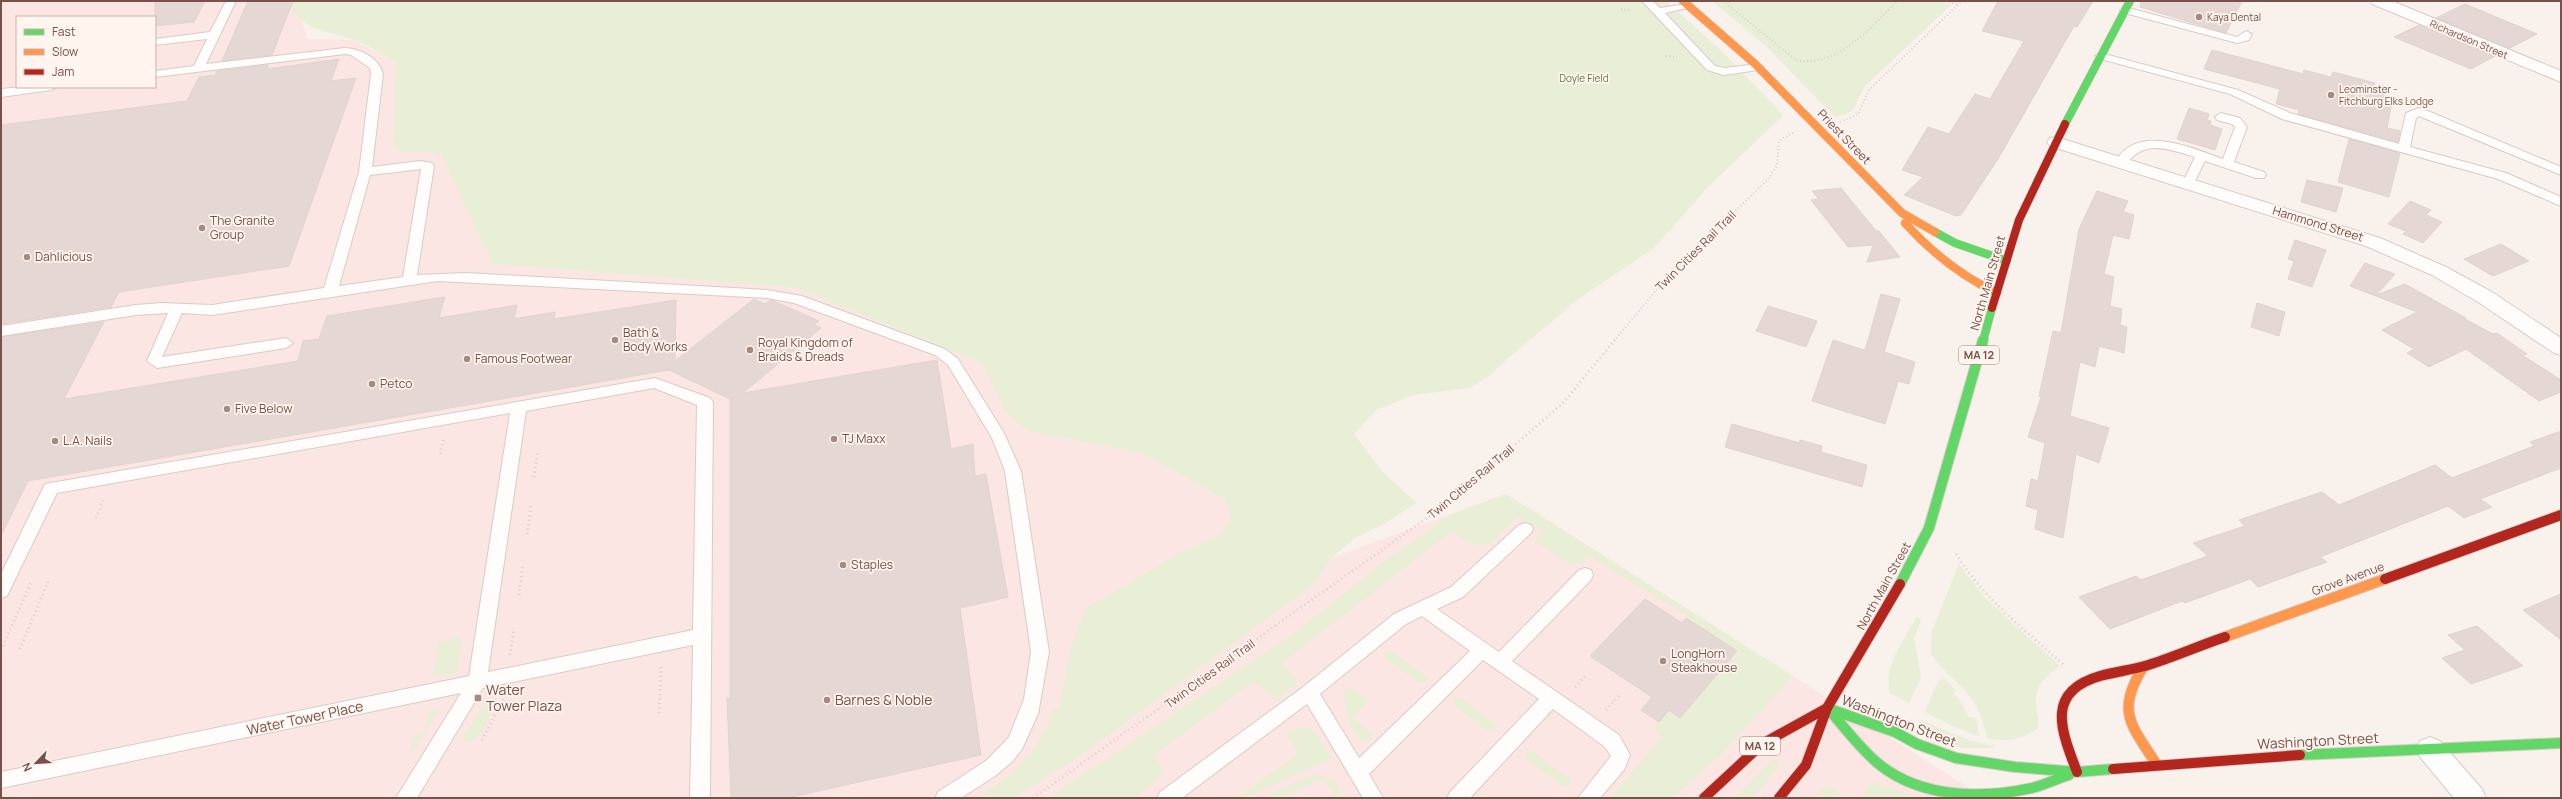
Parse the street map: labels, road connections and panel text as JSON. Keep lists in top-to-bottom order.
{
  "streets": {
    "main road": [
      "Priest Street",
      "North Main Street",
      "MA 12",
      "Grove Avenue",
      "Washington Street"
    ],
    "street": ["Richardson Street", "Hammond Street"],
    "lane": ["Water Tower Place"],
    "path": ["Twin Cities Rail Trail"]
  },
  "crossings": [
    ["Priest Street", "North Main Street"],
    ["Hammond Street", "North Main Street"],
    ["North Main Street", "MA 12"],
    ["North Main Street", "Washington Street"],
    ["MA 12", "Washington Street"],
    ["Grove Avenue", "Washington Street"]
  ],
  "parks": ["Doyle Field"],
  "places": {
    "other": [
      "Kaya Dental",
      "Leominster - Fitchburg Elks Lodge",
      "The Granite Group",
      "Dahlicious",
      "Bath & Body Works",
      "Royal Kingdom of Braids & Dreads",
      "Famous Footwear",
      "Petco",
      "Five Below",
      "TJ Maxx",
      "L.A. Nails",
      "Staples",
      "LongHorn Steakhouse",
      "Barnes & Noble"
    ],
    "transit": ["Water Tower Plaza"]
  },
  "legend": ["Fast", "Slow", "Jam"],
  "north": "bottom left"
}
